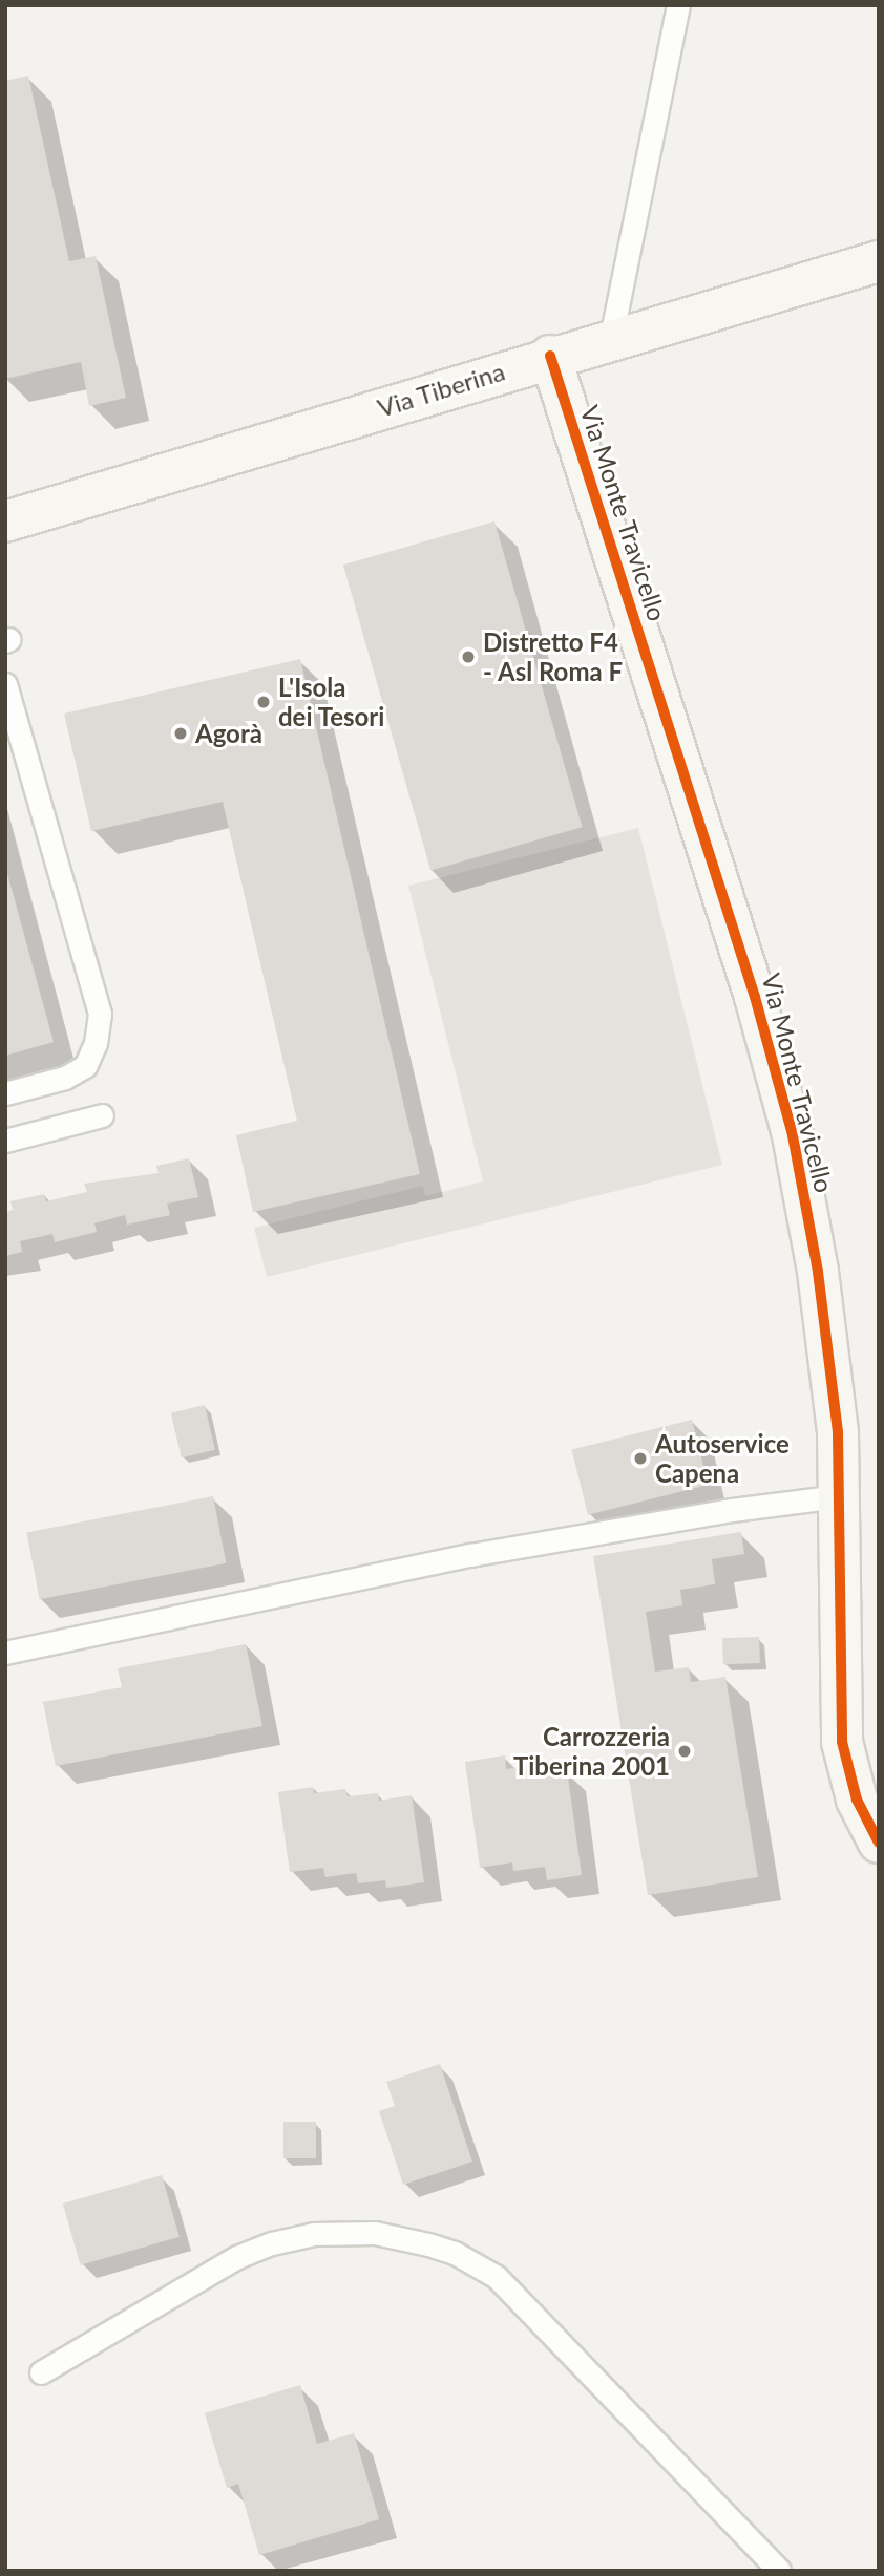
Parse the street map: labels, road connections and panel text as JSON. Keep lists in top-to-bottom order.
{
  "streets": {
    "street": ["Via Tiberina", "Via Monte Travicello"]
  },
  "crossings": [
    ["Via Tiberina", "Via Monte Travicello"]
  ],
  "places": [
    "Distretto F4 - Asl Roma F",
    "L'Isola dei Tesori",
    "Agorà",
    "Autoservice Capena",
    "Carrozzeria Tiberina 2001"
  ]
}
